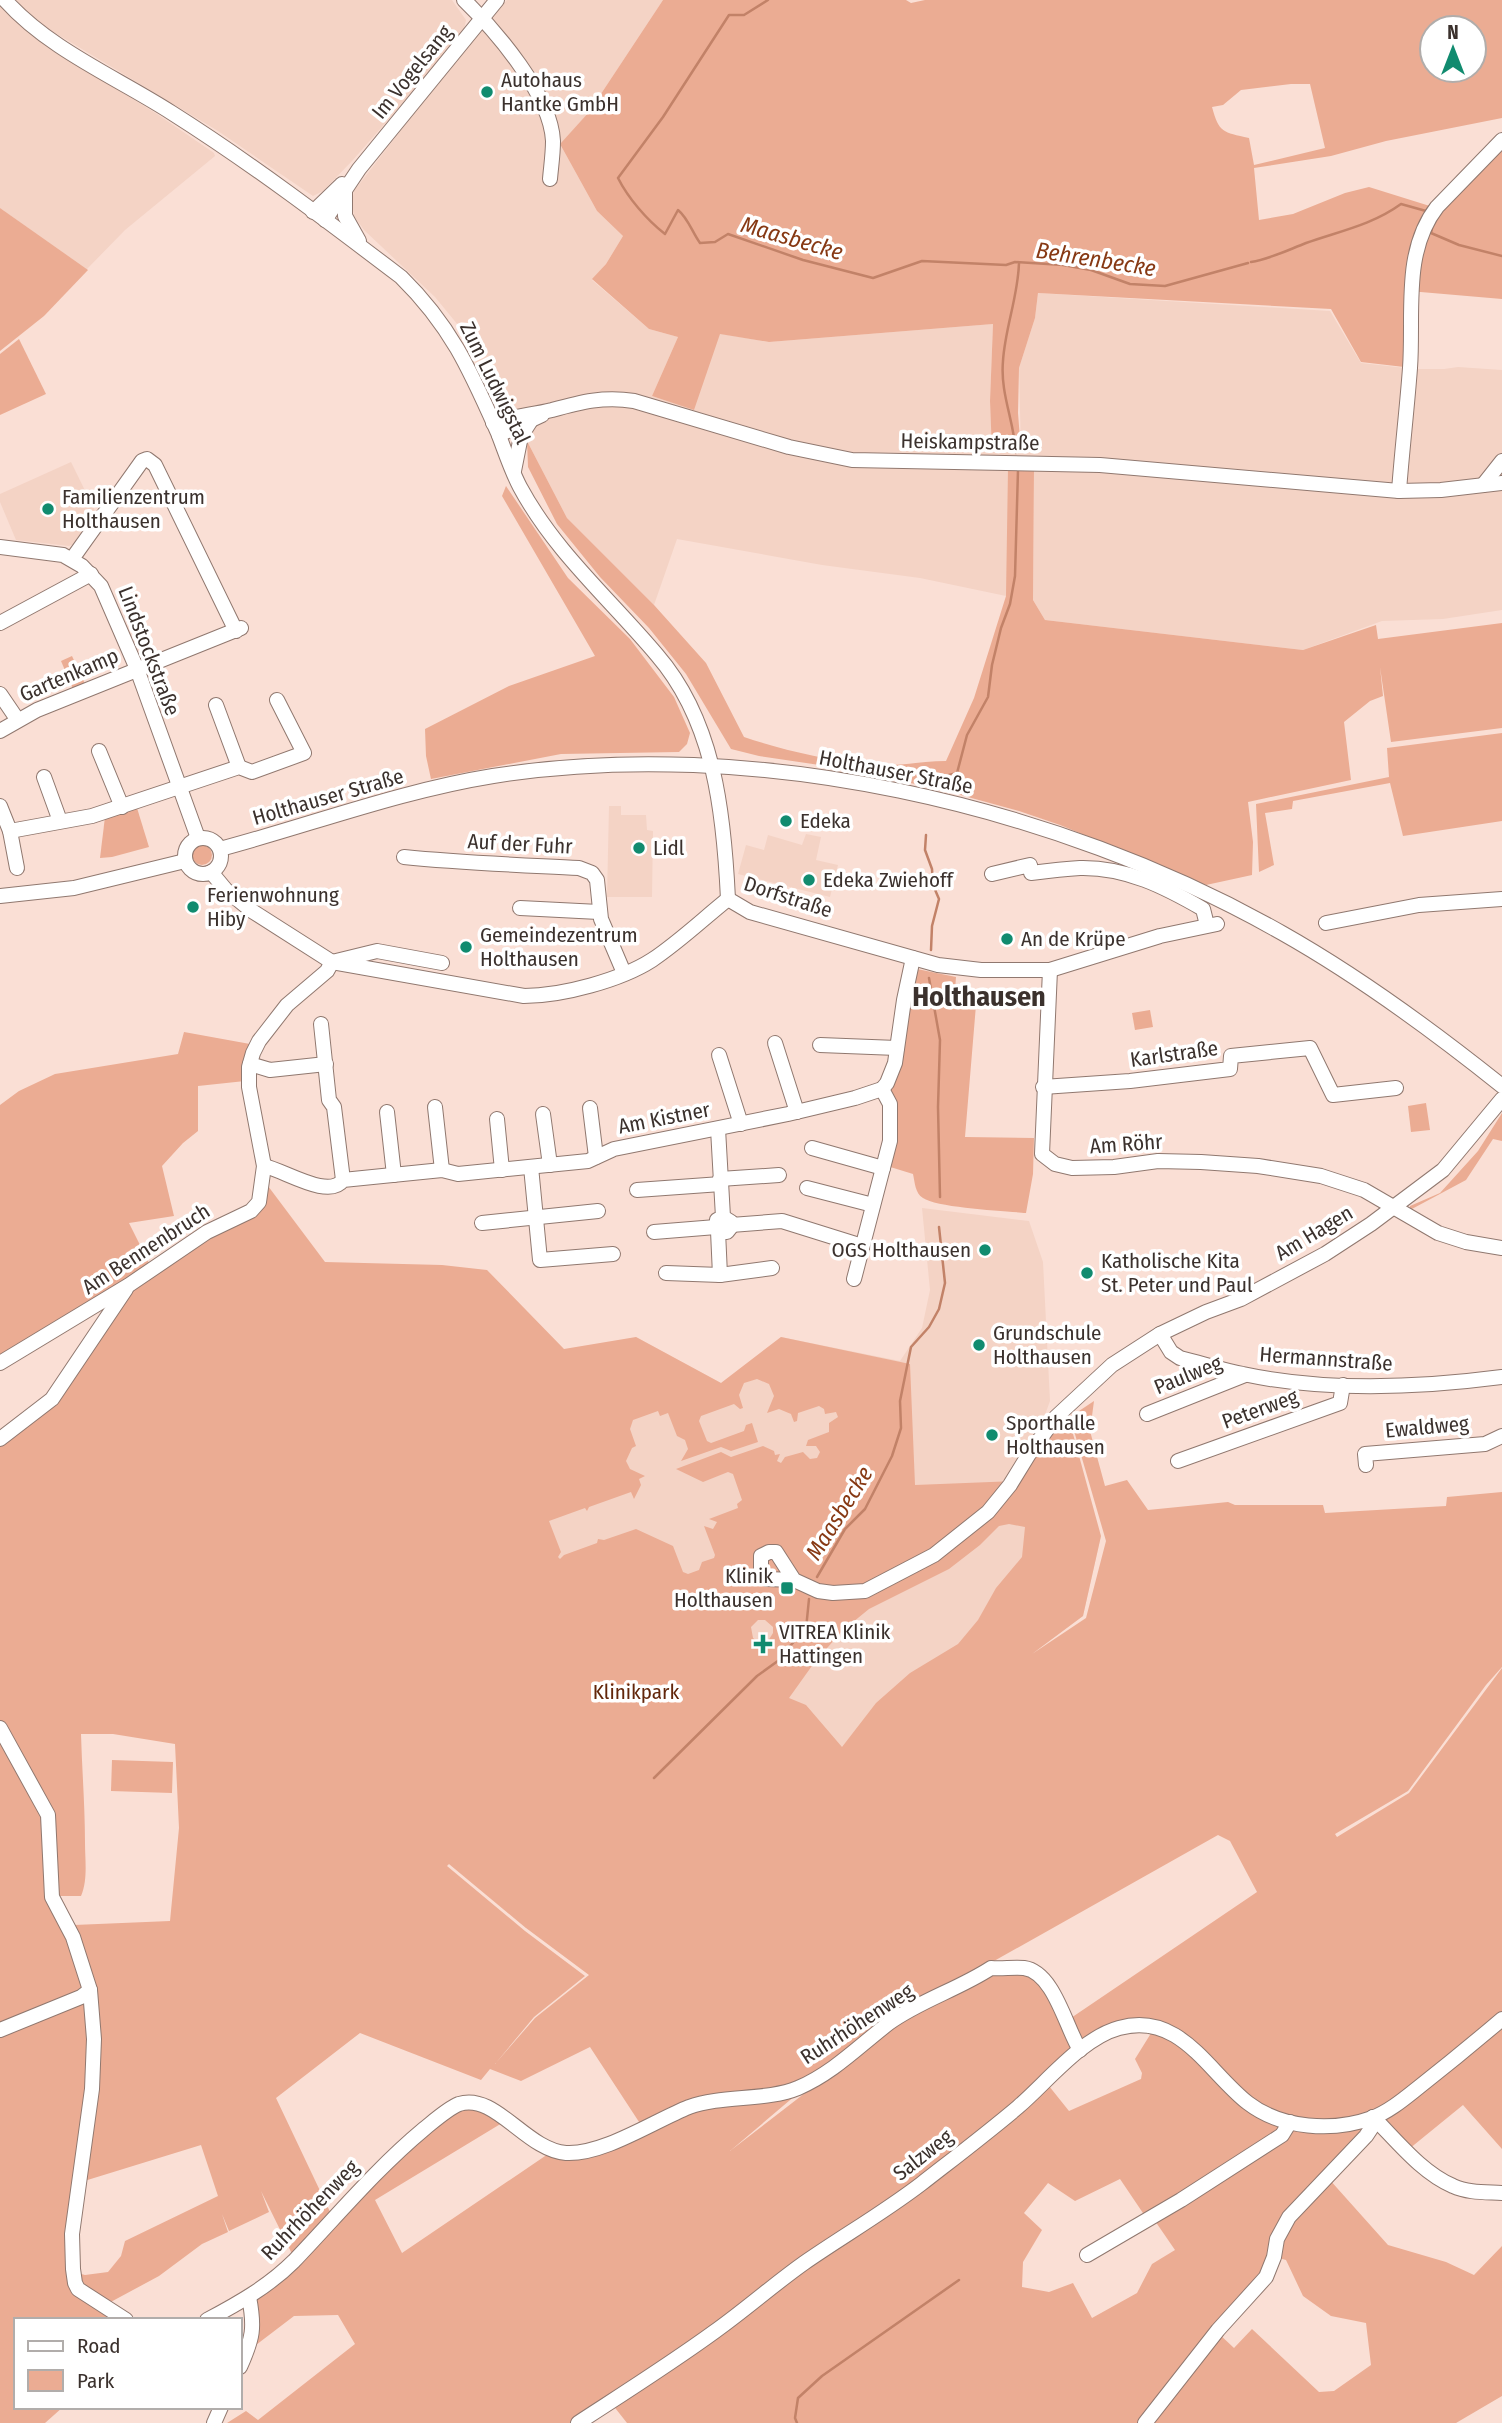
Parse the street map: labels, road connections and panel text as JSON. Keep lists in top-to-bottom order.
{
  "streets": {
    "street": [
      "Im Vogelsang",
      "Zum Ludwigstal",
      "Heiskampstraße",
      "Lindstockstraße",
      "Gartenkamp",
      "Holthauser Straße",
      "Auf der Fuhr",
      "Dorfstraße",
      "Karlstraße",
      "Am Kistner",
      "Am Röhr",
      "Am Hagen",
      "Am Bennenbruch",
      "Hermannstraße",
      "Paulweg",
      "Peterweg",
      "Ewaldweg",
      "Ruhrhöhenweg",
      "Salzweg"
    ]
  },
  "crossings": [
    ["Im Vogelsang", "Zum Ludwigstal"],
    ["Zum Ludwigstal", "Heiskampstraße"],
    ["Zum Ludwigstal", "Holthauser Straße"],
    ["Zum Ludwigstal", "Dorfstraße"],
    ["Lindstockstraße", "Gartenkamp"],
    ["Lindstockstraße", "Holthauser Straße"],
    ["Lindstockstraße", "Dorfstraße"],
    ["Holthauser Straße", "Dorfstraße"],
    ["Auf der Fuhr", "Dorfstraße"],
    ["Dorfstraße", "Am Röhr"],
    ["Dorfstraße", "Am Bennenbruch"],
    ["Karlstraße", "Am Röhr"],
    ["Am Kistner", "Am Bennenbruch"],
    ["Am Röhr", "Am Hagen"],
    ["Am Hagen", "Hermannstraße"],
    ["Hermannstraße", "Paulweg"],
    ["Hermannstraße", "Peterweg"],
    ["Ruhrhöhenweg", "Salzweg"]
  ],
  "districts": ["Holthausen"],
  "water": ["Maasbecke", "Behrenbecke"],
  "parks": ["Klinikpark"],
  "places": {
    "other": [
      "Autohaus Hantke GmbH",
      "Familienzentrum Holthausen",
      "Edeka",
      "Lidl",
      "Edeka Zwiehoff",
      "Ferienwohnung Hiby",
      "An de Krüpe",
      "Gemeindezentrum Holthausen",
      "OGS Holthausen",
      "Katholische Kita St. Peter und Paul",
      "Grundschule Holthausen",
      "Sporthalle Holthausen"
    ],
    "transit": ["Klinik Holthausen"],
    "health": ["VITREA Klinik Hattingen"]
  },
  "legend": ["Road", "Park"],
  "north": "top"
}
